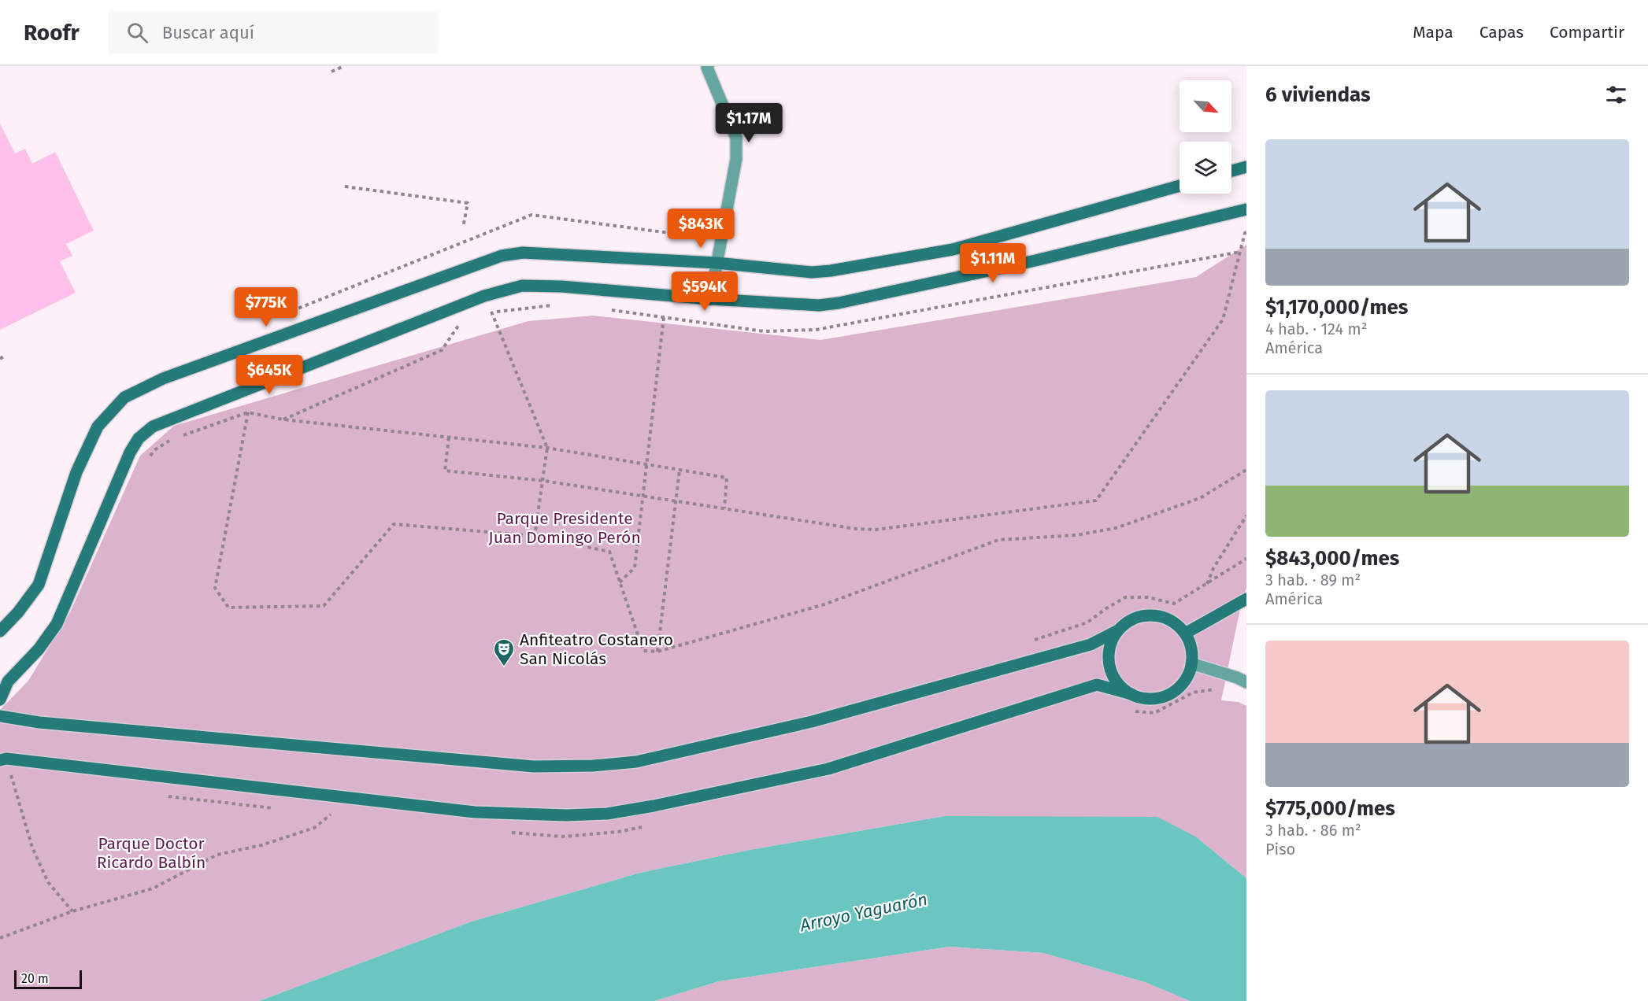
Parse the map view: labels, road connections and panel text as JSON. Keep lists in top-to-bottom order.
{
  "water": ["Arroyo Yaguarón"],
  "parks": ["Parque Presidente Juan Domingo Perón", "Parque Doctor Ricardo Balbín"],
  "places": {
    "theatre": ["Anfiteatro Costanero San Nicolás"]
  },
  "scale_bar": "20 m",
  "north": "bottom right",
  "page": {
    "header": "Roofr",
    "search": "Buscar aquí",
    "nav": ["Mapa", "Capas", "Compartir"],
    "heading": "6 viviendas",
    "price": [
      "$1.17M",
      "$843K",
      "$1.11M",
      "$594K",
      "$775K",
      "$645K"
    ],
    "list": [
      {
        "name": "$1,170,000/mes",
        "note": "4 hab. · 124 m² · América"
      },
      {
        "name": "$843,000/mes",
        "note": "3 hab. · 89 m² · América"
      },
      {
        "name": "$775,000/mes",
        "note": "3 hab. · 86 m² · Piso"
      }
    ],
    "scale": "20 m"
  }
}
